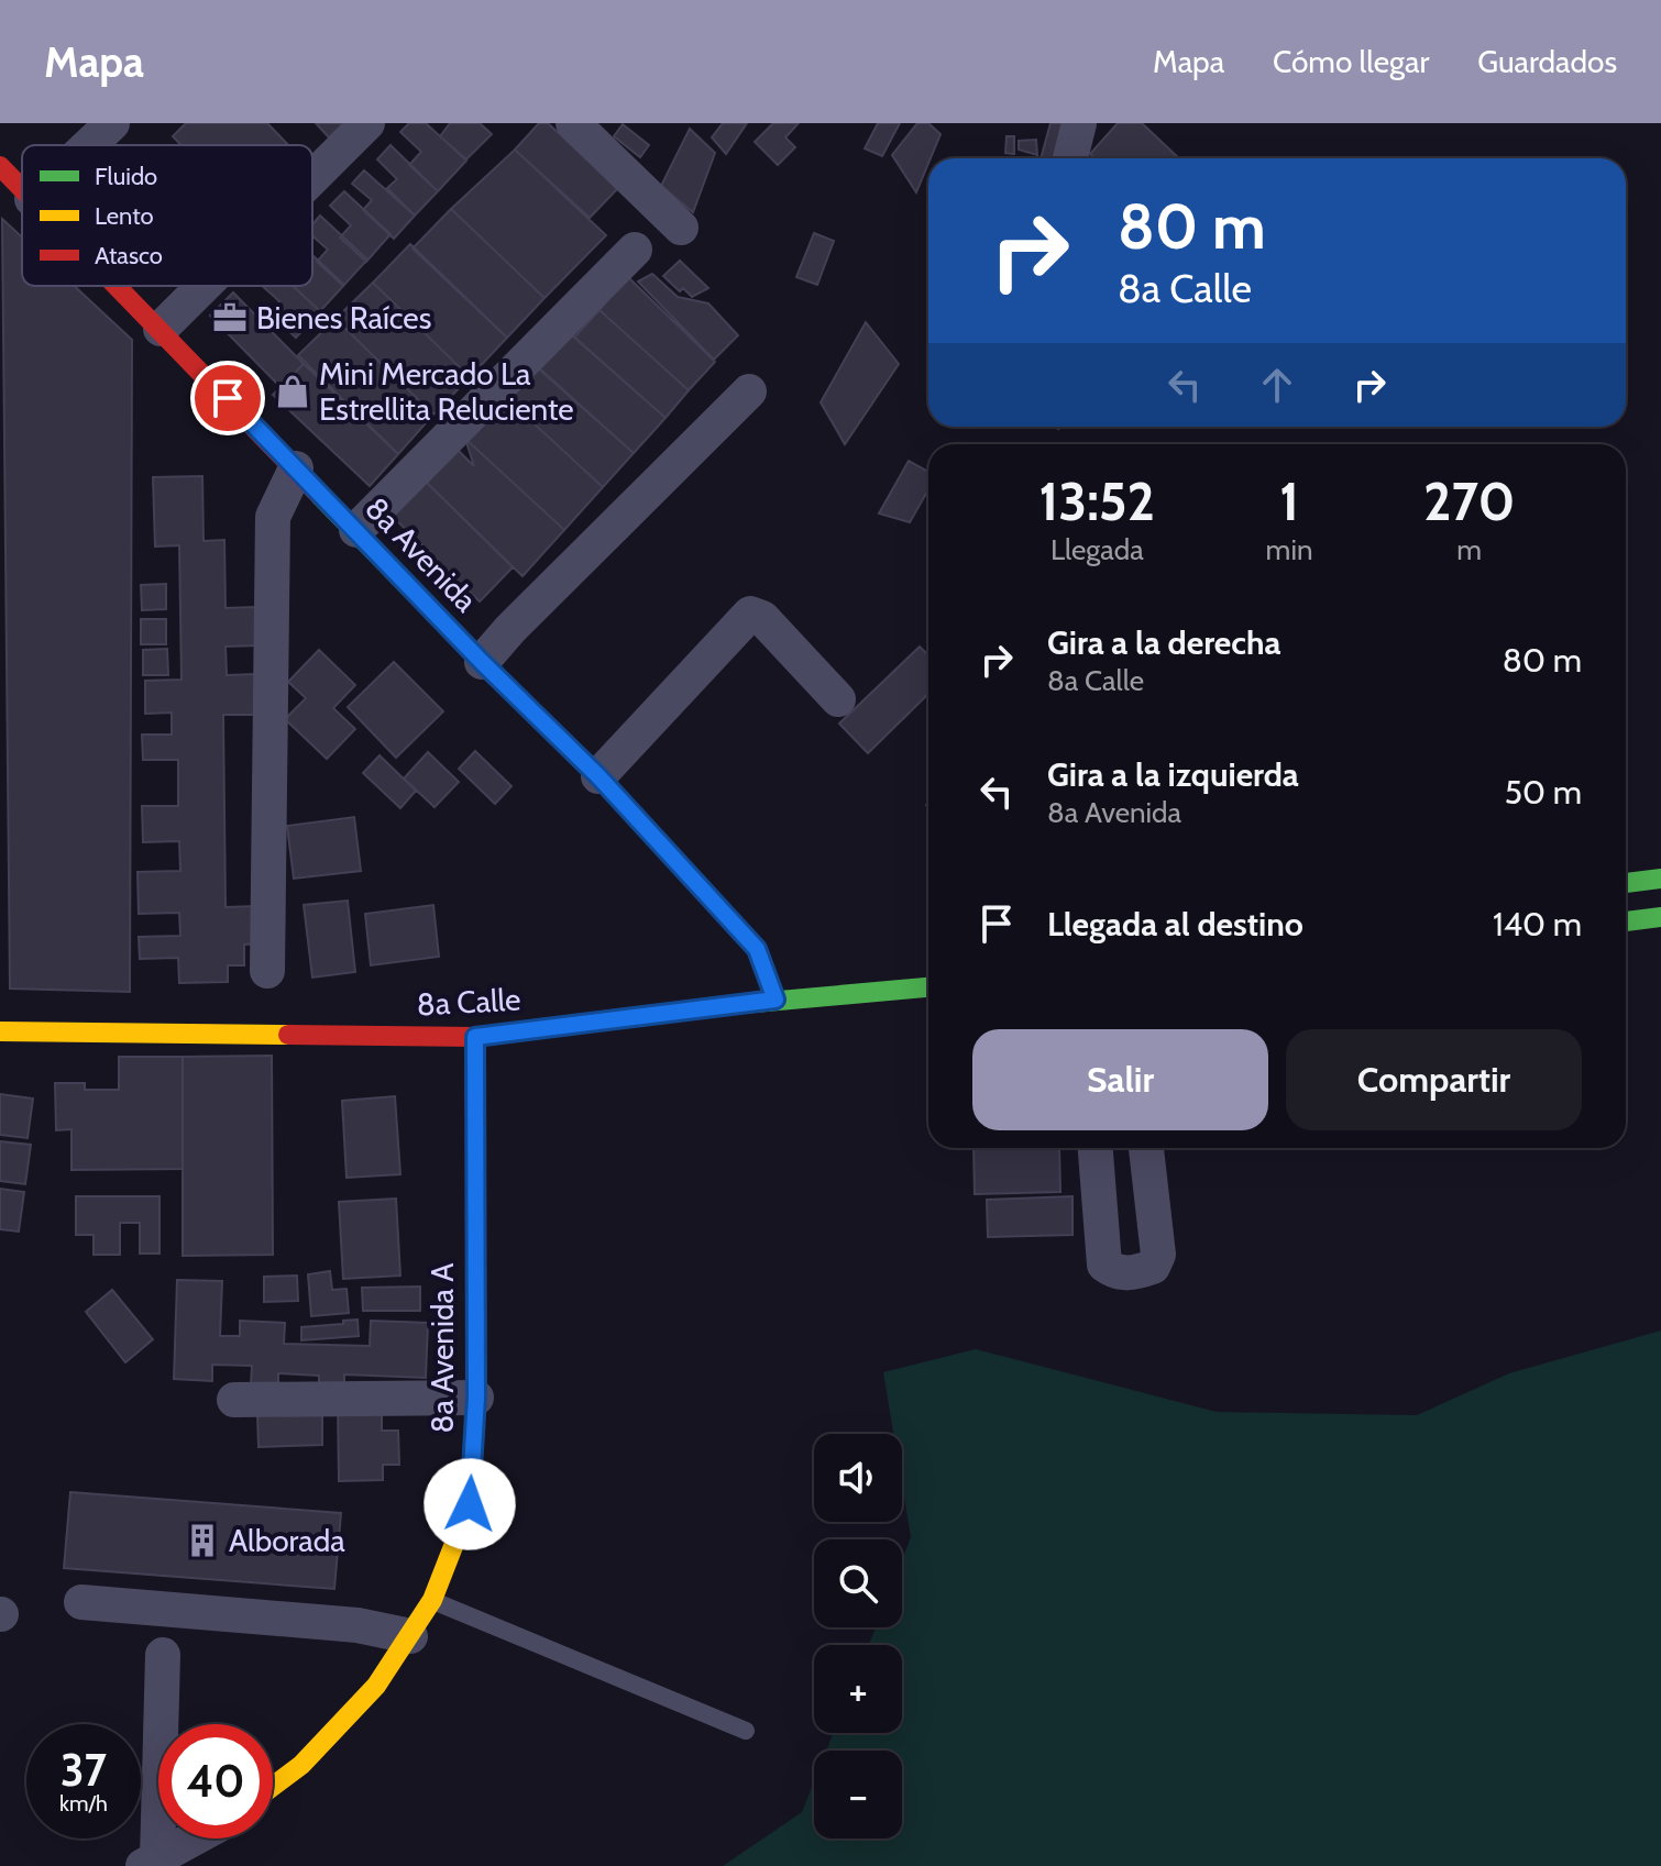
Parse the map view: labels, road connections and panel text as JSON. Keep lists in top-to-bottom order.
{
  "streets": {
    "street": ["8a Avenida", "8a Calle", "8a Avenida A"]
  },
  "crossings": [
    ["8a Avenida", "8a Calle"],
    ["8a Calle", "8a Avenida A"]
  ],
  "places": {
    "office": ["Bienes Raíces"],
    "shop": ["Mini Mercado La Estrellita Reluciente"],
    "building": ["Alborada"]
  },
  "legend": ["Fluido", "Lento", "Atasco"],
  "page": {
    "header": "Mapa",
    "nav": ["Mapa", "Cómo llegar", "Guardados"],
    "turn": ["80 m", "8a Calle"],
    "eta": [
      "13:52",
      "Llegada",
      "1",
      "min",
      "270",
      "m"
    ],
    "list": [
      {
        "name": "Gira a la derecha",
        "note": "8a Calle",
        "value": "80 m"
      },
      {
        "name": "Gira a la izquierda",
        "note": "8a Avenida",
        "value": "50 m"
      },
      {
        "name": "Llegada al destino",
        "value": "140 m"
      }
    ],
    "buttons": ["Salir", "Compartir"],
    "map_buttons": ["+", "−"],
    "speed": "37 km/h",
    "limit": "40"
  }
}
